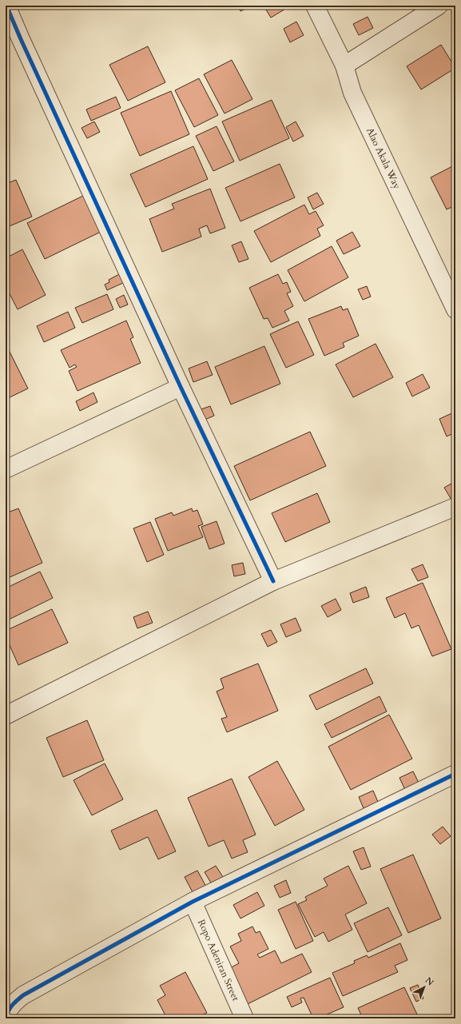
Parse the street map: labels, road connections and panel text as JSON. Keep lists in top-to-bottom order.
{
  "streets": {
    "street": ["Alao Akala Way", "Ropo Adeniran Street"]
  },
  "north": "top right"
}
